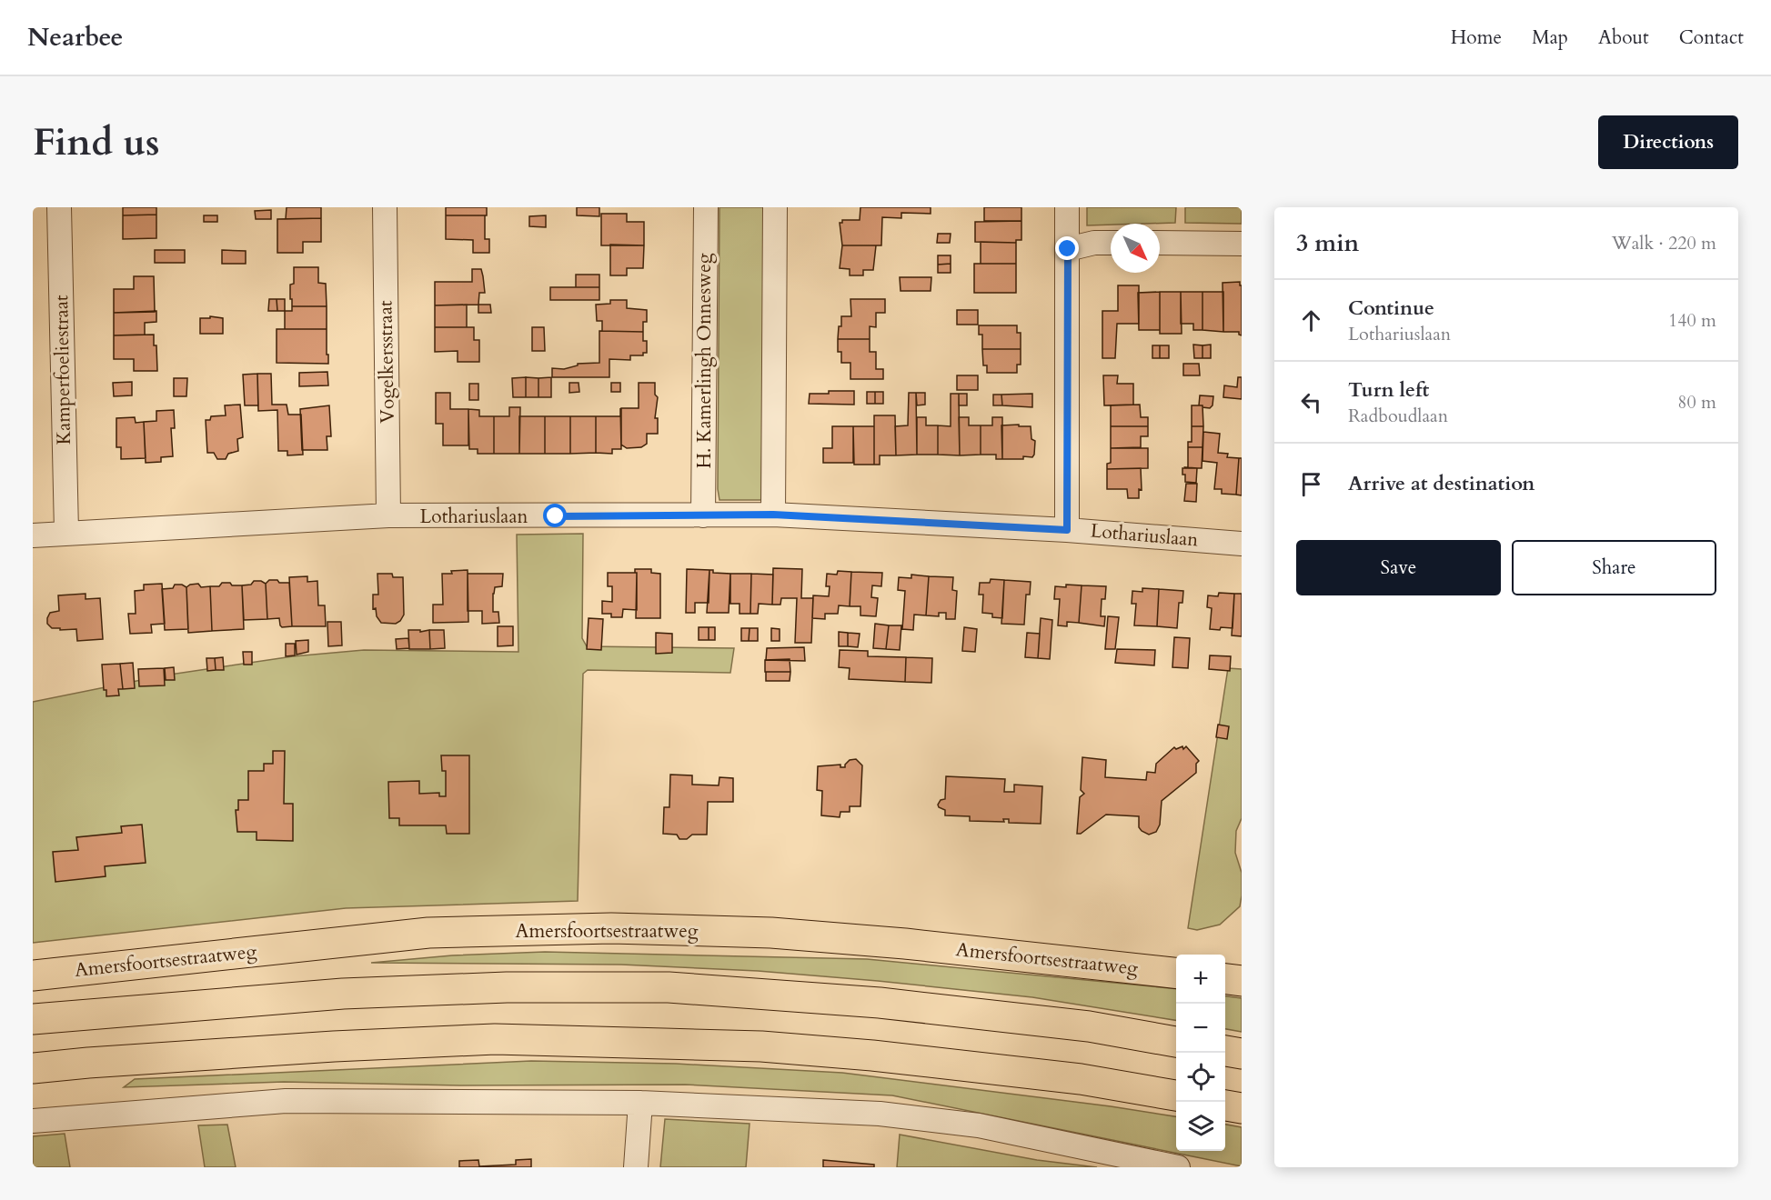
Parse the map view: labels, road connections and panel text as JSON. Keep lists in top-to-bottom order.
{
  "streets": {
    "main road": ["Amersfoortsestraatweg"],
    "street": [
      "H. Kamerlingh Onnesweg",
      "Vogelkersstraat",
      "Kamperfoeliestraat",
      "Lothariuslaan"
    ]
  },
  "crossings": [
    ["H. Kamerlingh Onnesweg", "Lothariuslaan"],
    ["Vogelkersstraat", "Lothariuslaan"],
    ["Kamperfoeliestraat", "Lothariuslaan"]
  ],
  "north": "bottom right",
  "page": {
    "header": "Nearbee",
    "nav": [
      "Home",
      "Map",
      "About",
      "Contact"
    ],
    "buttons": [
      "Directions",
      ["Save", "Share"]
    ],
    "title": "Find us",
    "heading": ["3 min", "Walk · 220 m"],
    "list": [
      ["Continue", "Lothariuslaan", "140 m"],
      ["Turn left", "Radboudlaan", "80 m"],
      "Arrive at destination"
    ],
    "map_buttons": ["+", "−"]
  }
}
